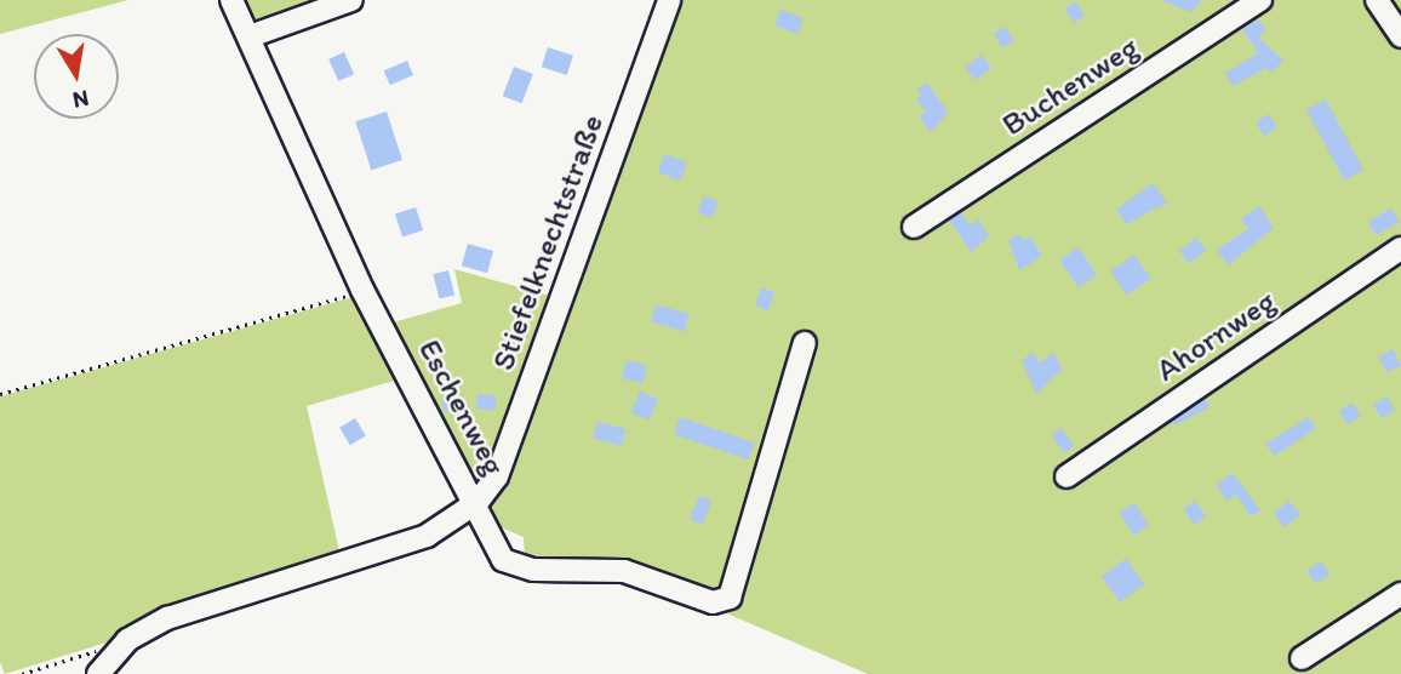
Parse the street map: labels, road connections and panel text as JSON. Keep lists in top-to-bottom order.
{
  "streets": {
    "street": [
      "Buchenweg",
      "Stiefelknechtstraße",
      "Ahornweg",
      "Eschenweg"
    ]
  },
  "crossings": [
    ["Stiefelknechtstraße", "Eschenweg"]
  ],
  "north": "bottom"
}
